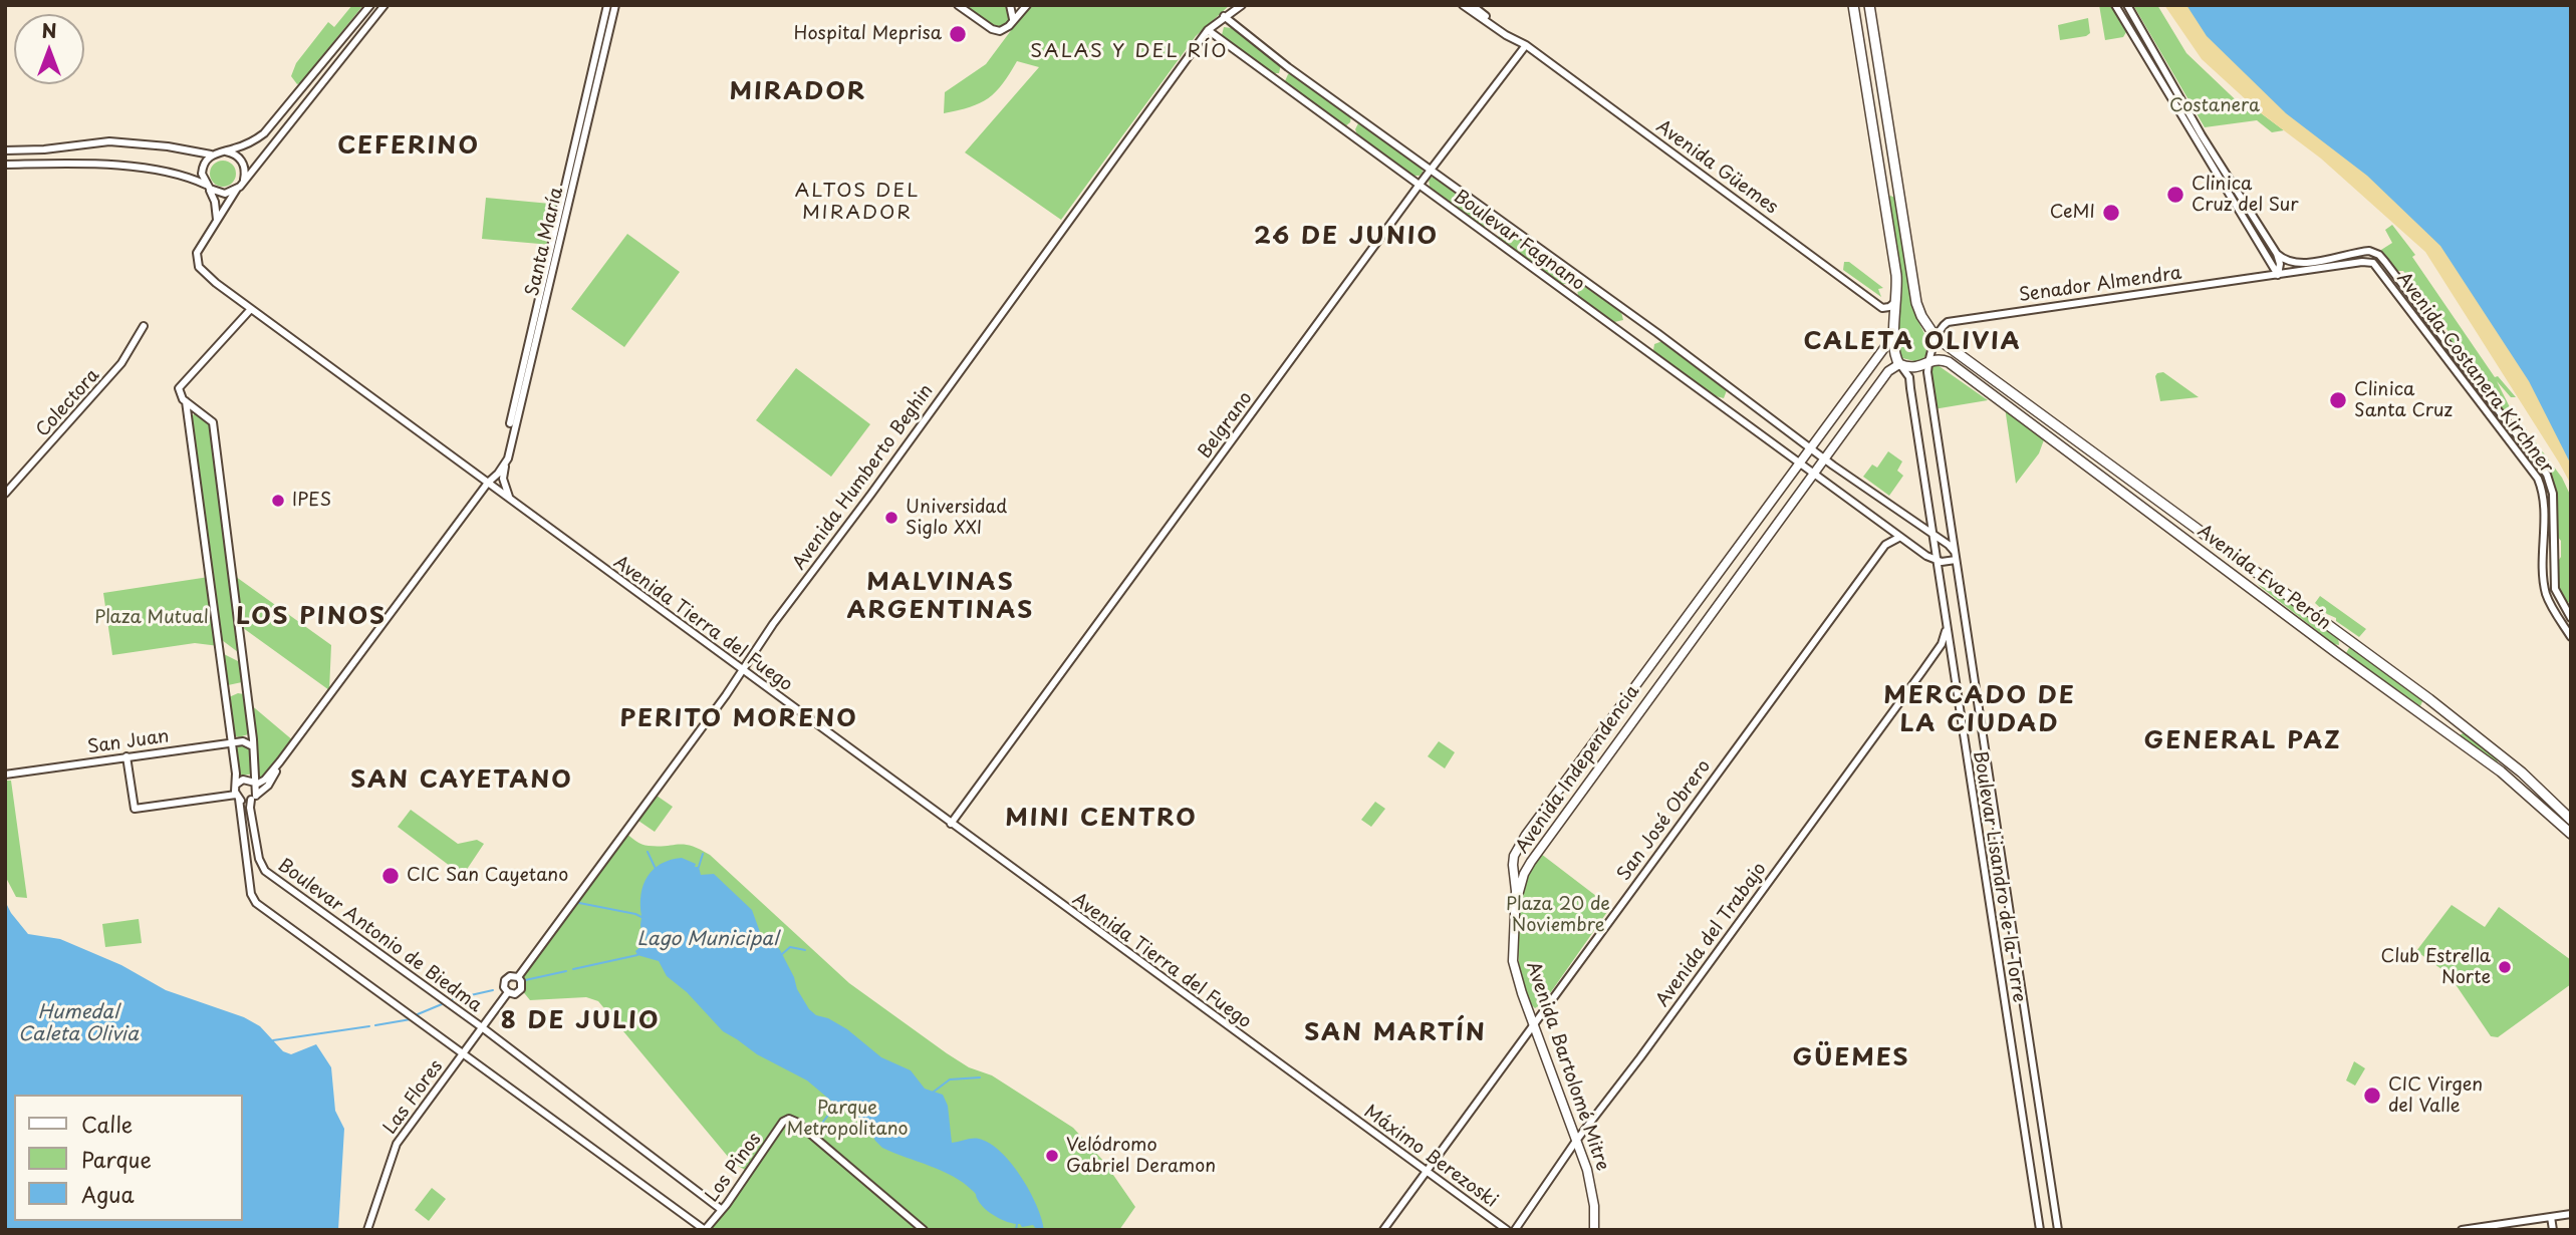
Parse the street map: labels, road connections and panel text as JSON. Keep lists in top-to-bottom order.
{
  "streets": {
    "highway": ["Avenida Eva Perón"],
    "main road": ["Avenida Independencia", "Avenida Bartolomé Mitre"],
    "street": [
      "Avenida Güemes",
      "Boulevar Fagnano",
      "Santa María",
      "Senador Almendra",
      "Avenida Costanera Kirchner",
      "Colectora",
      "Belgrano",
      "Avenida Humberto Beghin",
      "Avenida Tierra del Fuego",
      "San Juan",
      "San José Obrero",
      "Boulevar Lisandro de la Torre",
      "Avenida del Trabajo",
      "Boulevar Antonio de Biedma",
      "Las Flores",
      "Máximo Berezoski",
      "Los Pinos"
    ]
  },
  "crossings": [
    ["Avenida Güemes", "Belgrano"],
    ["Boulevar Fagnano", "Belgrano"],
    ["Boulevar Fagnano", "Avenida Humberto Beghin"],
    ["Boulevar Fagnano", "Avenida Independencia"],
    ["Boulevar Fagnano", "San José Obrero"],
    ["Boulevar Fagnano", "Boulevar Lisandro de la Torre"],
    ["Santa María", "Avenida Tierra del Fuego"],
    ["Santa María", "Boulevar Antonio de Biedma"],
    ["Senador Almendra", "Avenida Costanera Kirchner"],
    ["Senador Almendra", "Avenida Eva Perón"],
    ["Belgrano", "Avenida Tierra del Fuego"],
    ["Avenida Humberto Beghin", "Avenida Tierra del Fuego"],
    ["Avenida Humberto Beghin", "Boulevar Antonio de Biedma"],
    ["Avenida Humberto Beghin", "Las Flores"],
    ["Avenida Eva Perón", "Boulevar Lisandro de la Torre"],
    ["Avenida Tierra del Fuego", "Máximo Berezoski"],
    ["Avenida Independencia", "Boulevar Lisandro de la Torre"],
    ["Avenida Independencia", "Avenida Bartolomé Mitre"],
    ["San José Obrero", "Avenida Bartolomé Mitre"],
    ["San José Obrero", "Máximo Berezoski"],
    ["Boulevar Lisandro de la Torre", "Avenida del Trabajo"],
    ["Avenida del Trabajo", "Avenida Bartolomé Mitre"],
    ["Boulevar Antonio de Biedma", "Las Flores"],
    ["Boulevar Antonio de Biedma", "Los Pinos"]
  ],
  "districts": [
    "SALAS Y DEL RÍO",
    "MIRADOR",
    "CEFERINO",
    "ALTOS DEL MIRADOR",
    "26 DE JUNIO",
    "CALETA OLIVIA",
    "MALVINAS ARGENTINAS",
    "LOS PINOS",
    "MERCADO DE LA CIUDAD",
    "PERITO MORENO",
    "GENERAL PAZ",
    "SAN CAYETANO",
    "MINI CENTRO",
    "8 DE JULIO",
    "SAN MARTÍN",
    "GÜEMES"
  ],
  "water": ["Lago Municipal", "Humedal Caleta Olivia"],
  "parks": [
    "Costanera",
    "Plaza Mutual",
    "Plaza 20 de Noviembre",
    "Parque Metropolitano"
  ],
  "places": [
    "Hospital Meprisa",
    "Clinica Cruz del Sur",
    "CeMI",
    "Clinica Santa Cruz",
    "IPES",
    "Universidad Siglo XXI",
    "CIC San Cayetano",
    "Club Estrella Norte",
    "CIC Virgen del Valle",
    "Velódromo Gabriel Deramon"
  ],
  "legend": ["Calle", "Parque", "Agua"],
  "north": "top"
}
